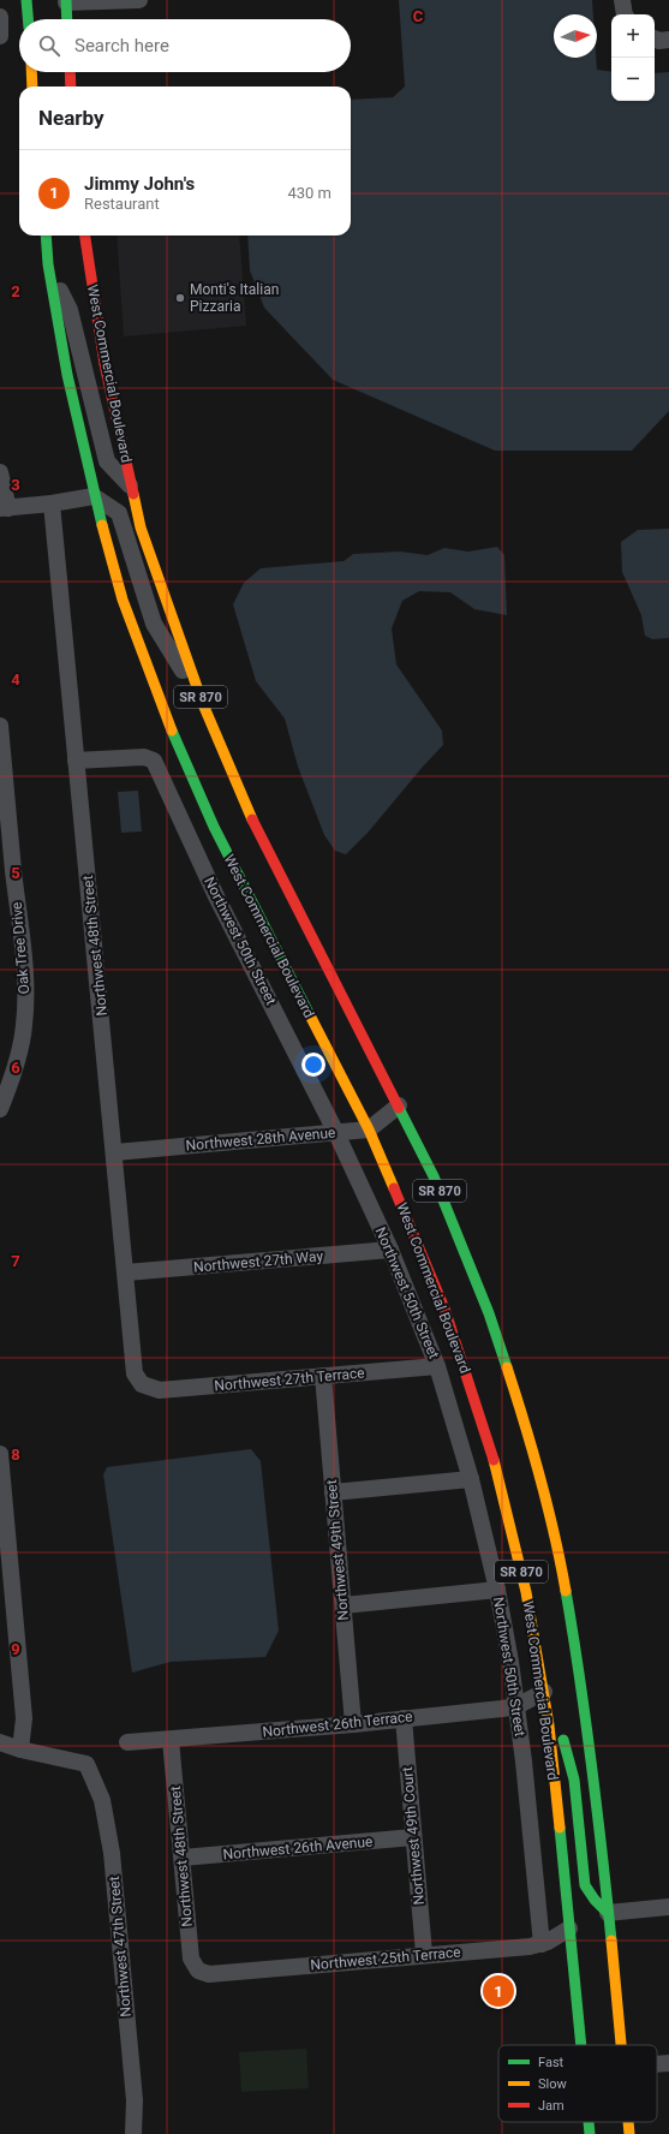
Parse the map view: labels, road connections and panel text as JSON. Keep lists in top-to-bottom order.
{
  "streets": {
    "highway": ["West Commercial Boulevard", "SR 870"],
    "street": [
      "Northwest 50th Street",
      "Northwest 48th Street",
      "Oak Tree Drive",
      "Northwest 28th Avenue",
      "Northwest 27th Way",
      "Northwest 27th Terrace",
      "Northwest 49th Street",
      "Northwest 26th Terrace",
      "Northwest 49th Court",
      "Northwest 26th Avenue",
      "Northwest 47th Street",
      "Northwest 25th Terrace"
    ]
  },
  "crossings": [
    ["West Commercial Boulevard", "Northwest 28th Avenue"],
    ["West Commercial Boulevard", "Northwest 26th Terrace"],
    ["West Commercial Boulevard", "Northwest 25th Terrace"],
    ["Northwest 50th Street", "Northwest 48th Street"],
    ["Northwest 50th Street", "Northwest 28th Avenue"],
    ["Northwest 50th Street", "Northwest 27th Way"],
    ["Northwest 50th Street", "Northwest 27th Terrace"],
    ["Northwest 50th Street", "Northwest 26th Terrace"],
    ["Northwest 50th Street", "Northwest 25th Terrace"],
    ["Northwest 48th Street", "Northwest 28th Avenue"],
    ["Northwest 48th Street", "Northwest 27th Way"],
    ["Northwest 48th Street", "Northwest 27th Terrace"],
    ["Northwest 48th Street", "Northwest 26th Terrace"],
    ["Northwest 48th Street", "Northwest 26th Avenue"],
    ["Northwest 48th Street", "Northwest 25th Terrace"],
    ["Northwest 27th Terrace", "Northwest 49th Street"],
    ["Northwest 49th Street", "Northwest 26th Terrace"],
    ["Northwest 26th Terrace", "Northwest 49th Court"],
    ["Northwest 49th Court", "Northwest 26th Avenue"],
    ["Northwest 49th Court", "Northwest 25th Terrace"]
  ],
  "places": ["Monti's Italian Pizzaria"],
  "legend": ["Fast", "Slow", "Jam"],
  "north": "right",
  "page": {
    "map_buttons": ["+", "−"],
    "search": "Search here",
    "heading": "Nearby",
    "list": [
      {
        "mark": "1",
        "name": "Jimmy John's",
        "note": "Restaurant",
        "value": "430 m"
      }
    ],
    "pins": "1"
  },
  "grid": {
    "columns": ["C"],
    "rows": [
      "2",
      "3",
      "4",
      "5",
      "6",
      "7",
      "8",
      "9"
    ]
  }
}
